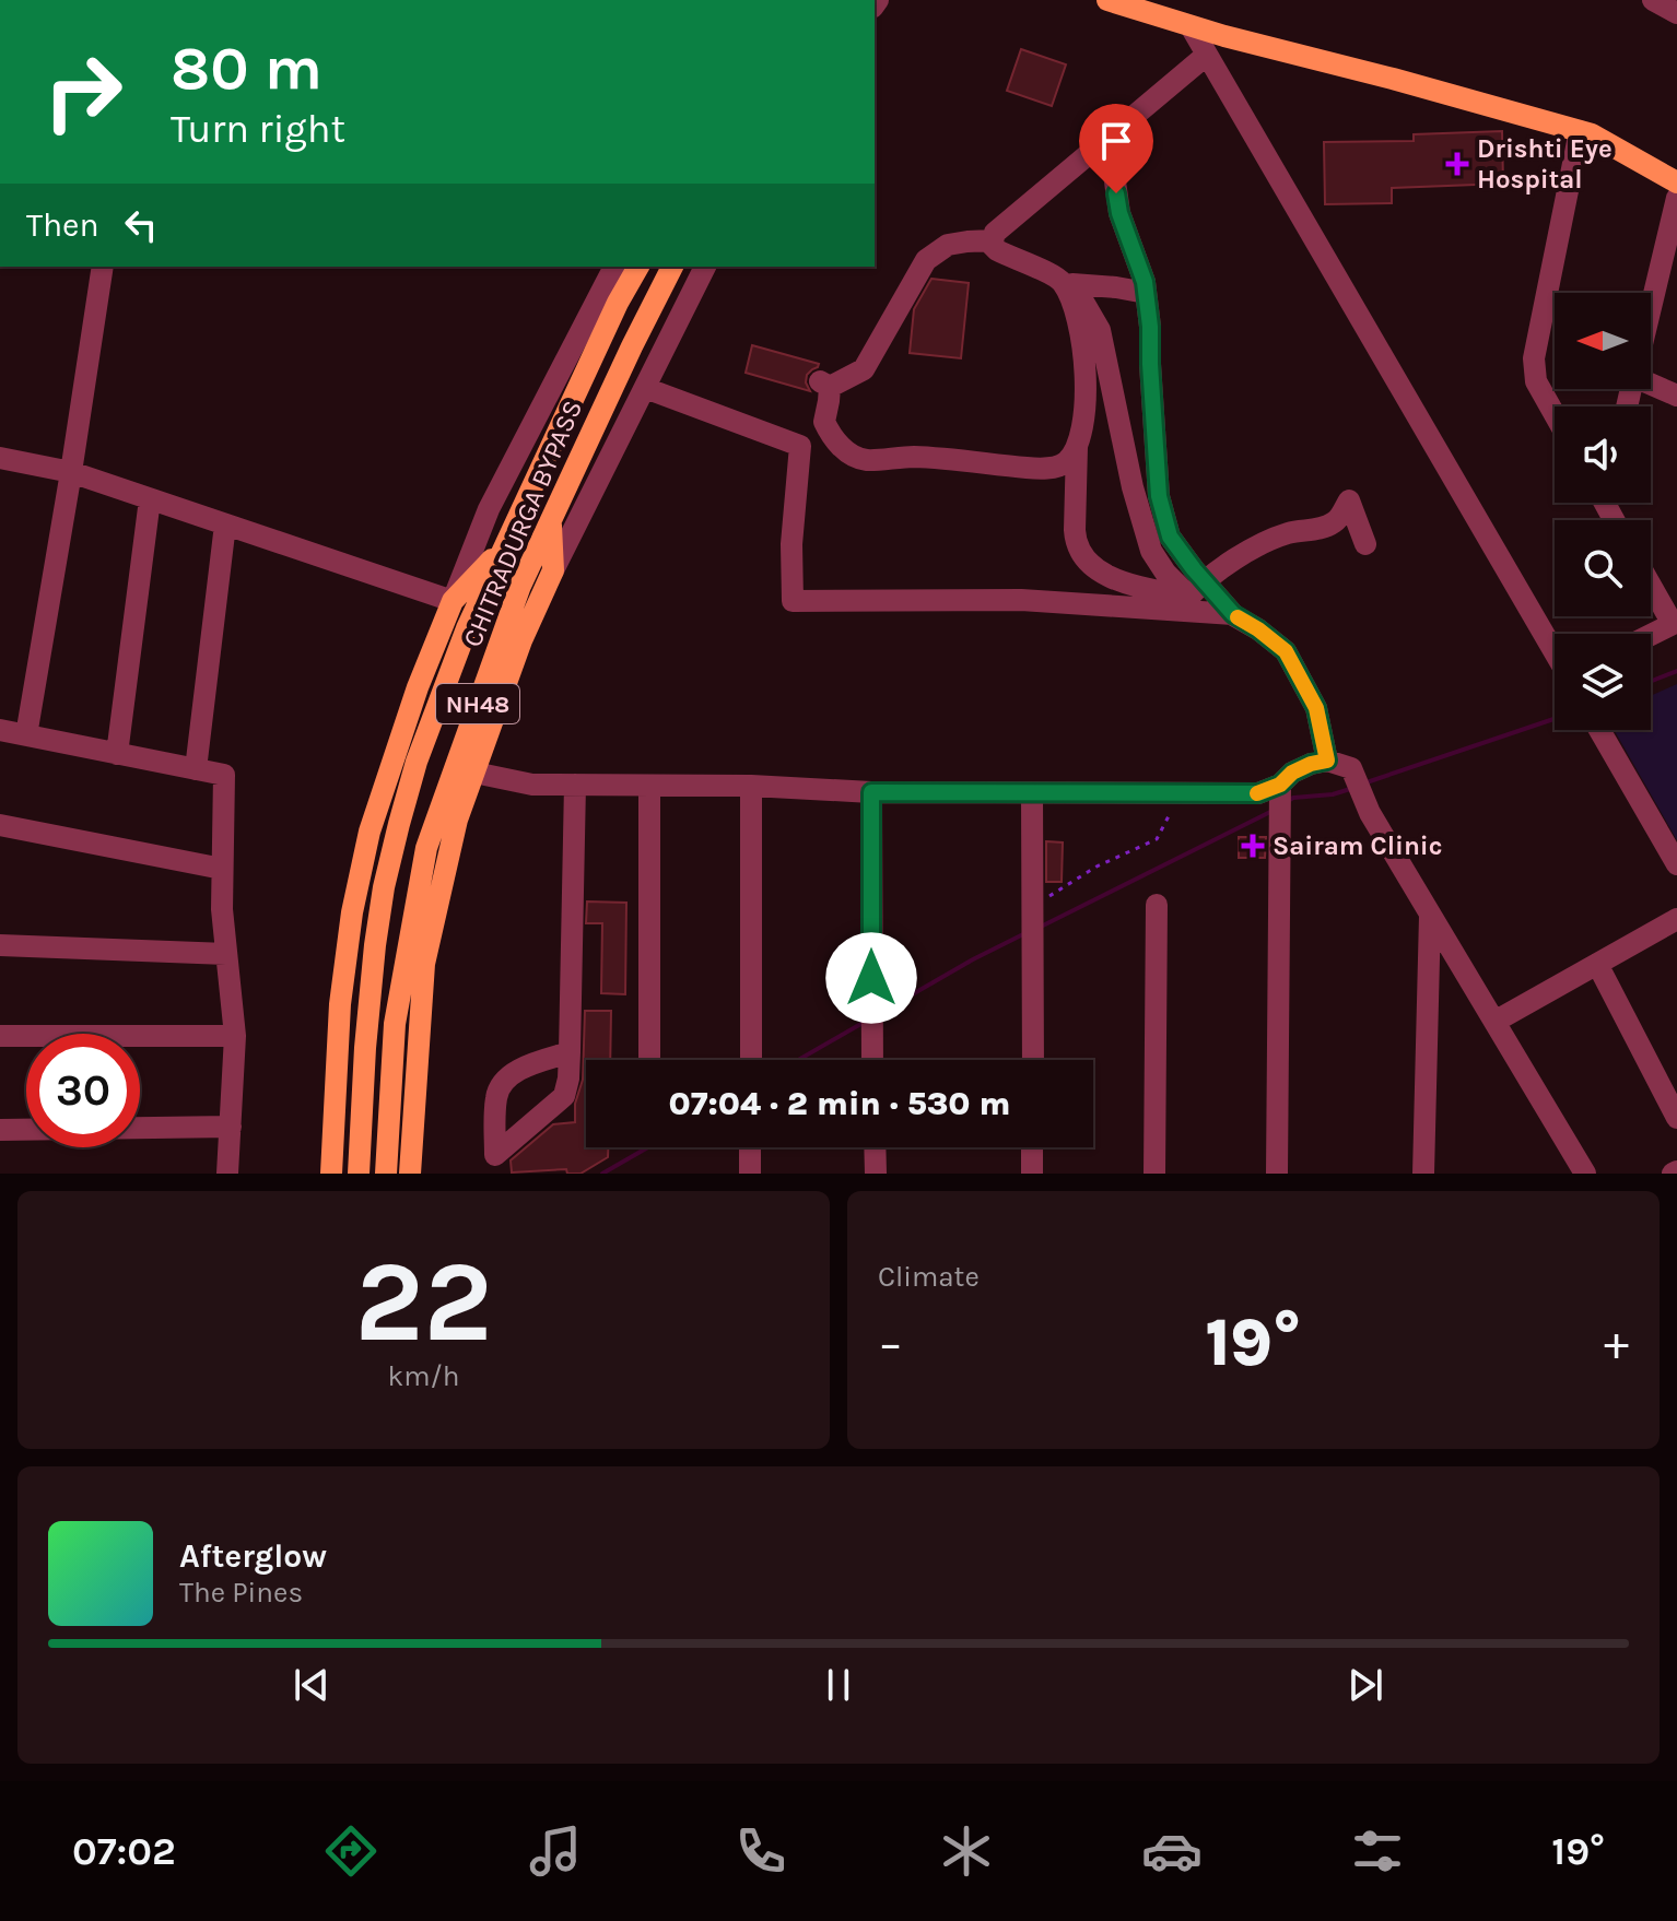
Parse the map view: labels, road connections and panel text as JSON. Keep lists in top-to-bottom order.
{
  "streets": {
    "main road": ["CHITRADURGA BYPASS", "NH48"]
  },
  "places": {
    "health": ["Drishti Eye Hospital", "Sairam Clinic"]
  },
  "north": "left",
  "page": {
    "turn": ["80 m", "Turn right"],
    "then": "Then",
    "limit": "30",
    "trip": "07:04 · 2 min · 530 m",
    "tile": [
      ["22", "km/h"],
      "Climate"
    ],
    "heat": ["−", "19°", "+"],
    "song": ["Afterglow", "The Pines"],
    "tabs": ["07:02", "19°"]
  }
}
